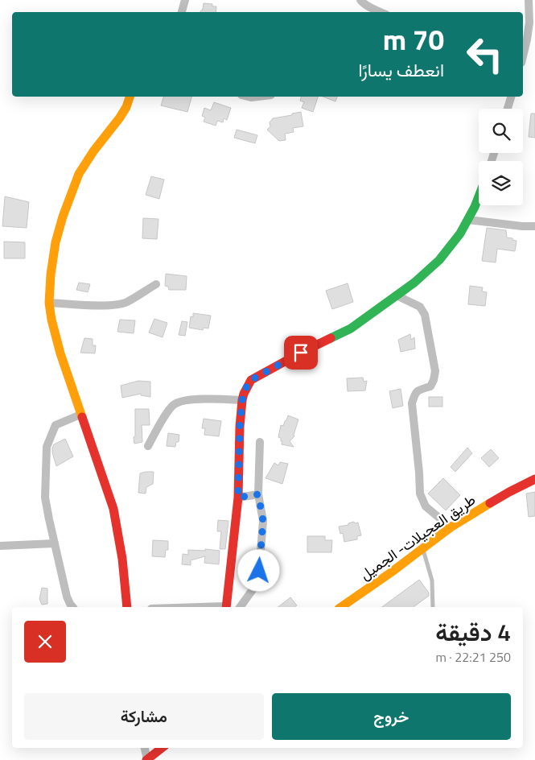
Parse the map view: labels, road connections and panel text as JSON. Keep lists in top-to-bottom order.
{
  "streets": {
    "street": ["طريق العجيلات- الجميل"]
  },
  "page": {
    "turn": ["70 m", "انعطف يسارًا"],
    "heading": ["4 دقيقة", "250 m · 22:21"],
    "buttons": ["خروج", "مشاركة"]
  }
}
